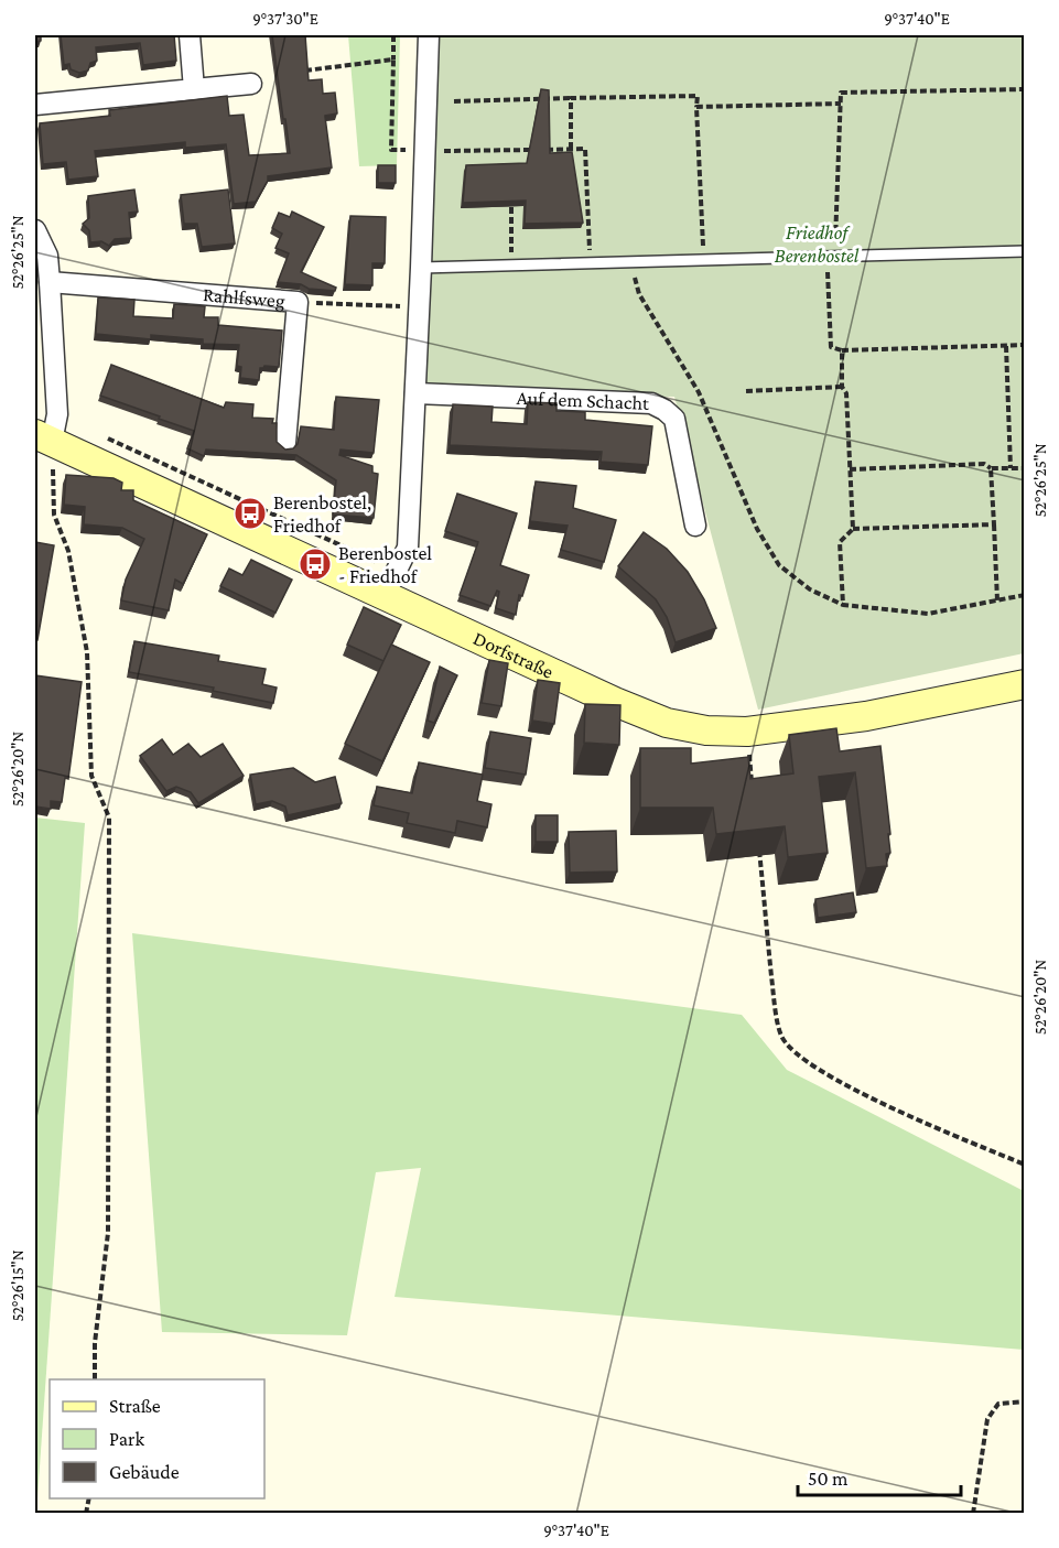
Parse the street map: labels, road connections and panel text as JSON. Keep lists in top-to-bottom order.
{
  "streets": {
    "street": ["Rahlfsweg", "Auf dem Schacht", "Dorfstraße"]
  },
  "parks": ["Friedhof Berenbostel"],
  "places": {
    "bus stop": ["Berenbostel, Friedhof", "Berenbostel - Friedhof"]
  },
  "legend": ["Straße", "Park", "Gebäude"],
  "scale_bar": "50 m",
  "coordinates": [
    "9°37'30\"E",
    "9°37'40\"E",
    "52°26'25\"N",
    "52°26'20\"N",
    "52°26'15\"N"
  ]
}
